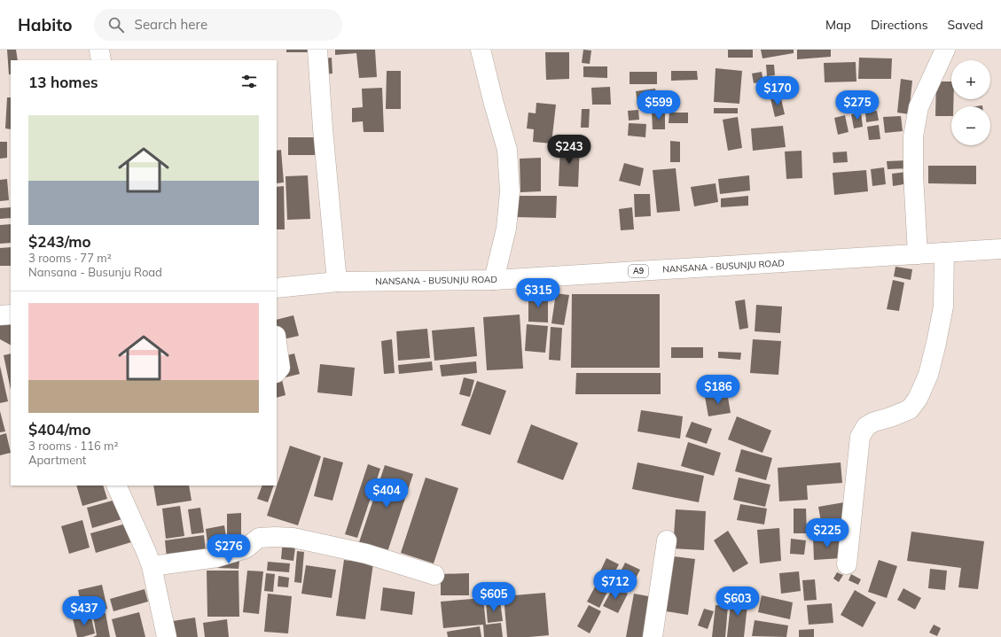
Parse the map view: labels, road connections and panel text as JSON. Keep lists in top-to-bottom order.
{
  "streets": {
    "street": ["NANSANA - BUSUNJU ROAD", "A9"]
  },
  "page": {
    "header": "Habito",
    "search": "Search here",
    "nav": ["Map", "Directions", "Saved"],
    "map_buttons": ["+", "−"],
    "heading": "13 homes",
    "price": [
      "$170",
      "$599",
      "$275",
      "$243",
      "$315",
      "$186",
      "$404",
      "$225",
      "$276",
      "$712",
      "$605",
      "$603",
      "$437"
    ],
    "list": [
      {
        "name": "$243/mo",
        "note": "3 rooms · 77 m² · Nansana - Busunju Road"
      },
      {
        "name": "$404/mo",
        "note": "3 rooms · 116 m² · Apartment"
      }
    ]
  }
}
